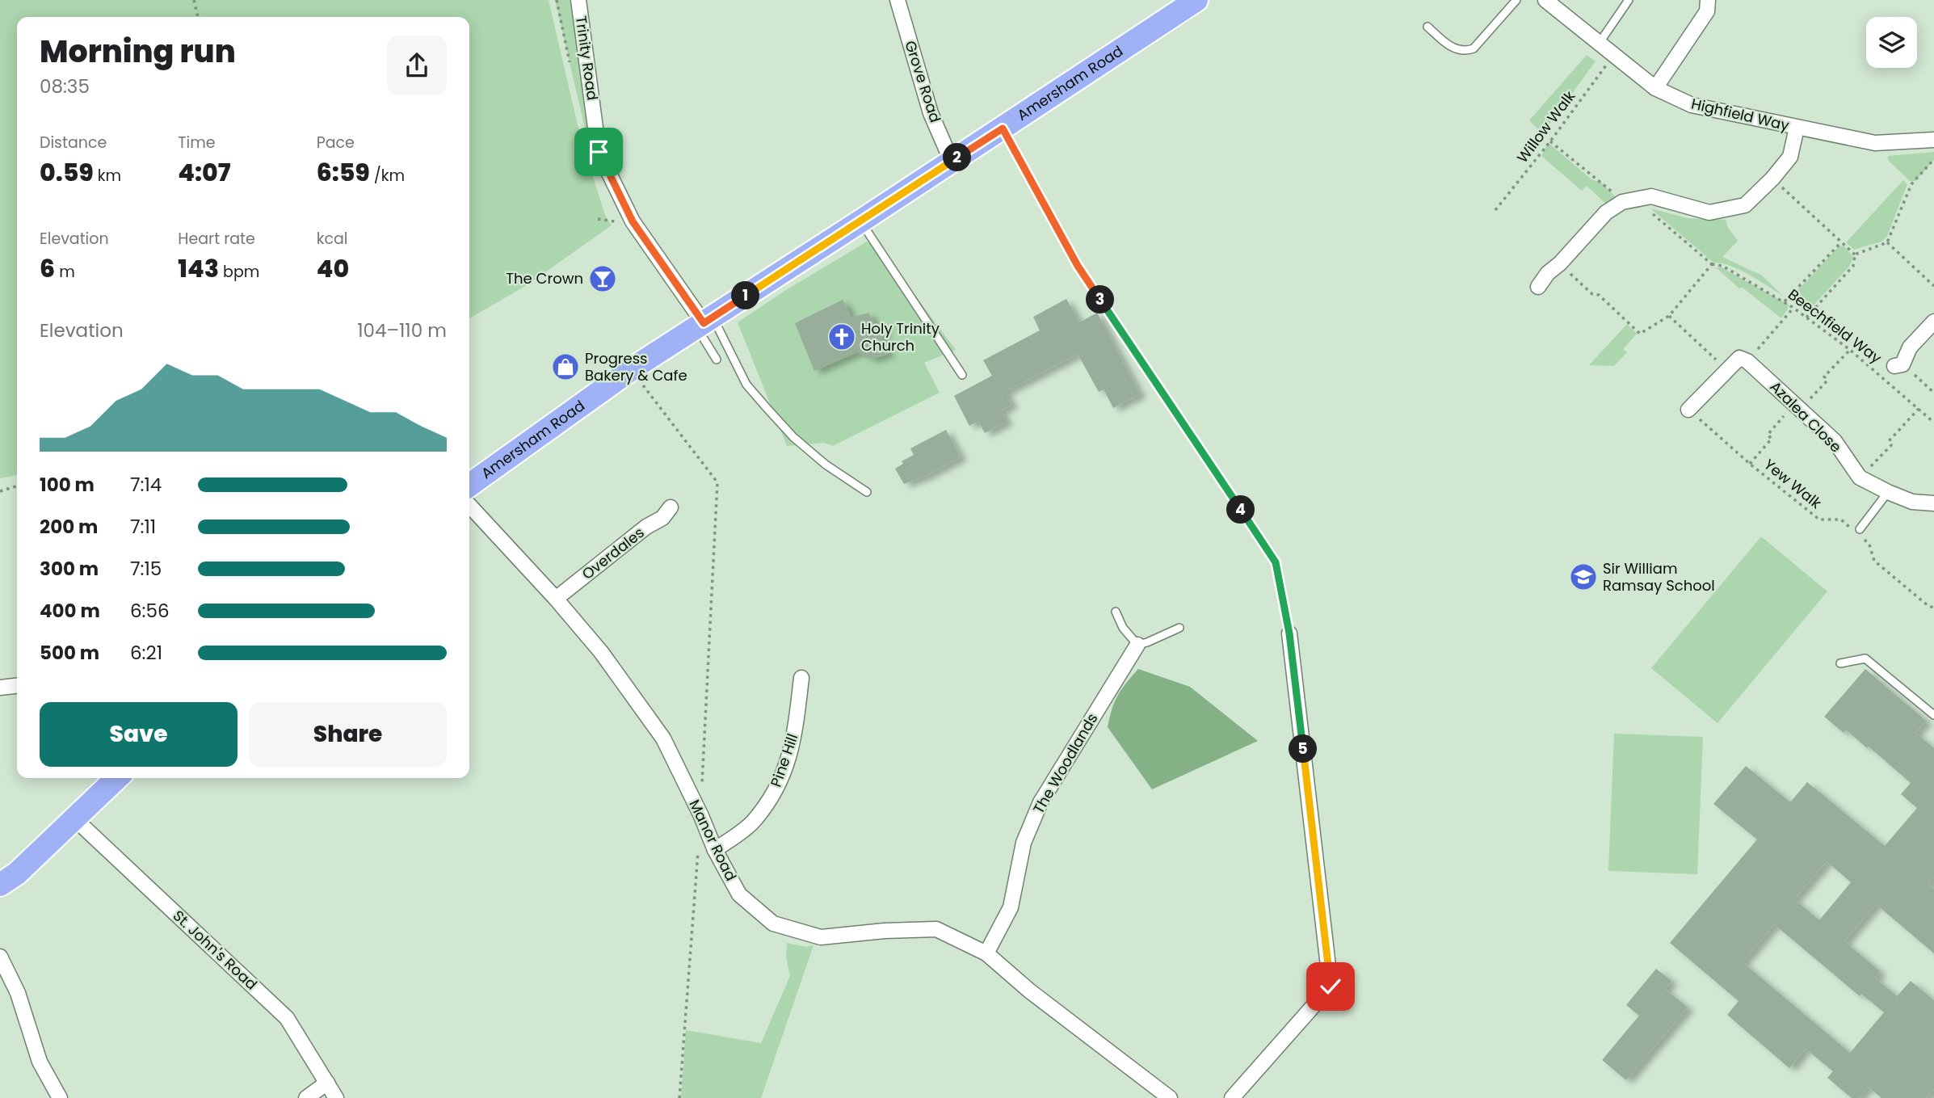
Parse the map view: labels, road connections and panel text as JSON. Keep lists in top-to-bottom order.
{
  "streets": {
    "main road": ["Amersham Road"],
    "street": [
      "Trinity Road",
      "Grove Road",
      "Highfield Way",
      "Azalea Close",
      "Overdales",
      "Pine Hill",
      "The Woodlands",
      "Manor Road",
      "St. John's Road"
    ],
    "path": ["Willow Walk", "Beechfield Way", "Yew Walk"]
  },
  "crossings": [
    ["Trinity Road", "Amersham Road"],
    ["Grove Road", "Amersham Road"],
    ["Highfield Way", "Willow Walk"],
    ["Overdales", "Manor Road"],
    ["Pine Hill", "Manor Road"],
    ["The Woodlands", "Manor Road"]
  ],
  "places": {
    "bar": ["The Crown"],
    "church": ["Holy Trinity Church"],
    "shop": ["Progress Bakery & Cafe"],
    "school or university": ["Sir William Ramsay School"]
  },
  "page": {
    "heading": ["Morning run", "08:35"],
    "stats": [
      ["Distance", "0.59 km"],
      ["Time", "4:07"],
      ["Pace", "6:59 /km"],
      ["Elevation", "6 m"],
      ["Heart rate", "143 bpm"],
      ["kcal", "40"]
    ],
    "pins": [
      "2",
      "1",
      "3",
      "4",
      "5"
    ],
    "chart": ["Elevation", "104–110 m"],
    "list": [
      {
        "name": "100 m",
        "note": "7:14"
      },
      {
        "name": "200 m",
        "note": "7:11"
      },
      {
        "name": "300 m",
        "note": "7:15"
      },
      {
        "name": "400 m",
        "note": "6:56"
      },
      {
        "name": "500 m",
        "note": "6:21"
      }
    ],
    "buttons": ["Save", "Share"]
  }
}
